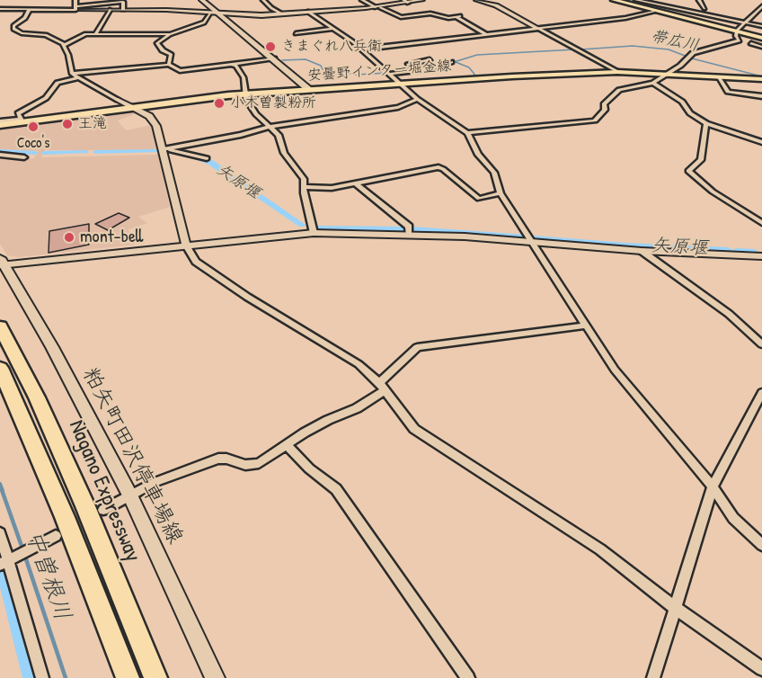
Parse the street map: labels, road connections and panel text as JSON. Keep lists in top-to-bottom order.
{
  "streets": {
    "highway": ["Nagano Expressway"],
    "main road": ["安曇野インター堀金線", "粕矢町田沢停車場線"]
  },
  "water": ["帯広川", "矢原堰", "中曽根川"],
  "places": [
    "きまぐれ八兵衛",
    "小木曽製粉所",
    "王滝",
    "Coco's",
    "mont-bell"
  ]
}
